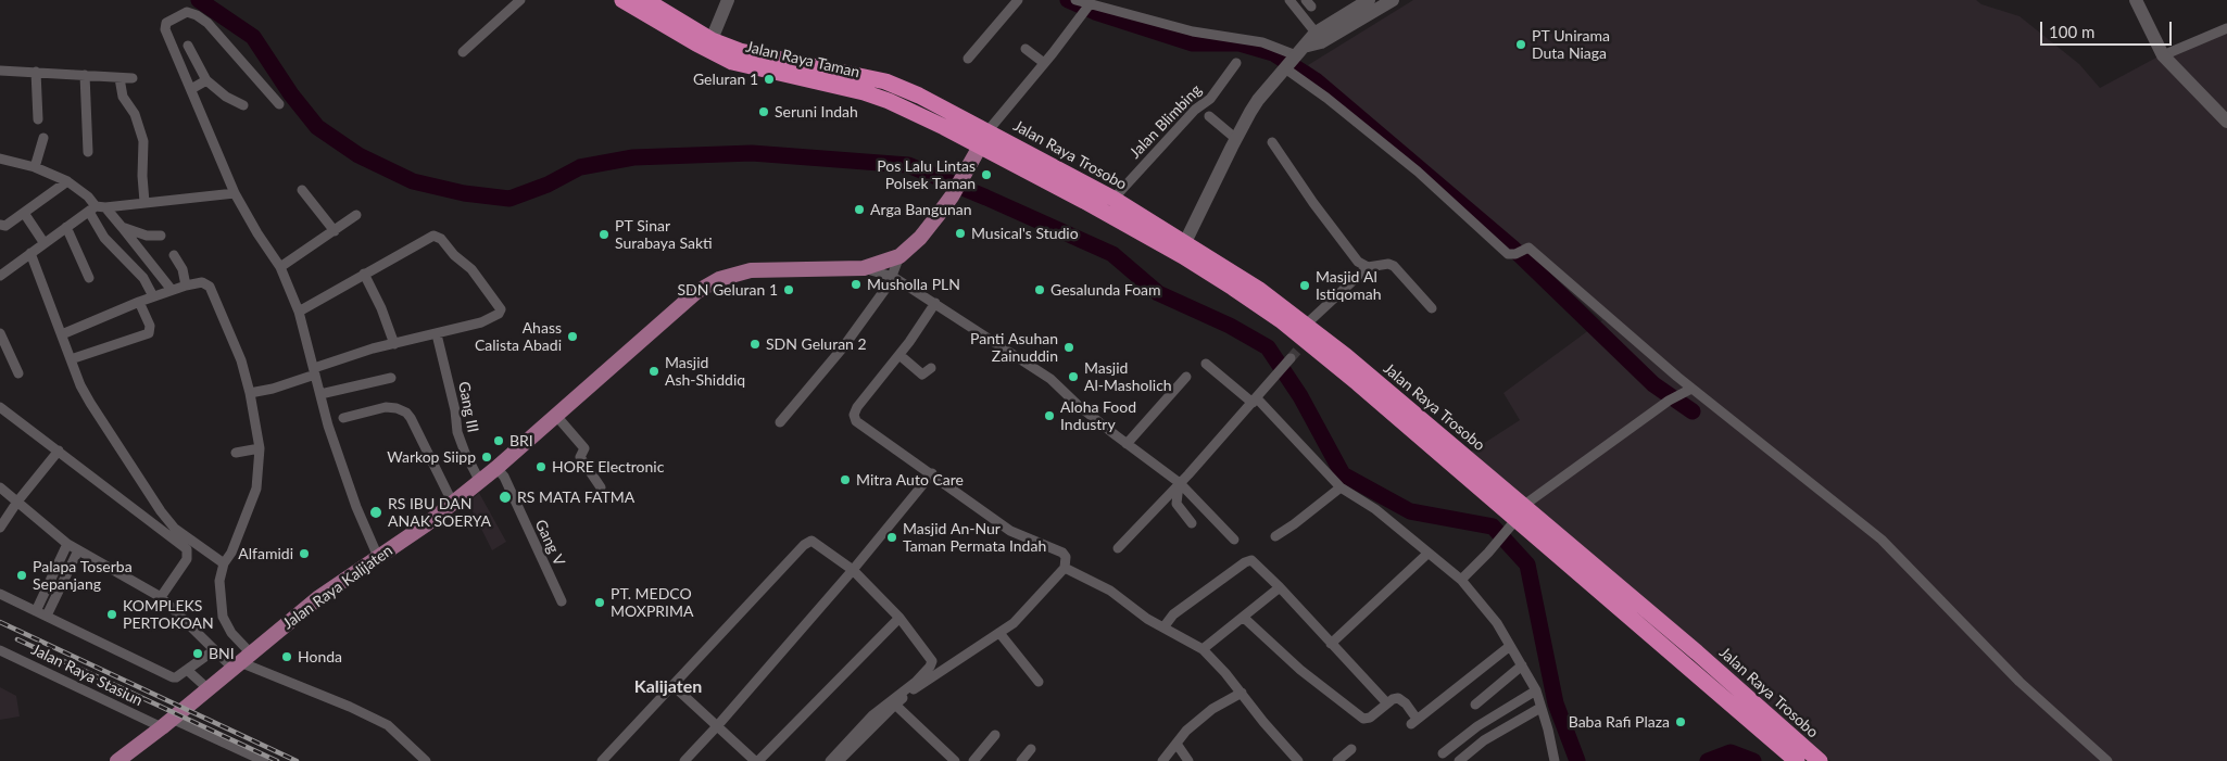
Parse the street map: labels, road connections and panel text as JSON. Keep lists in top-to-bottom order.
{
  "streets": {
    "highway": ["Jalan Raya Taman", "Jalan Raya Trosobo"],
    "main road": ["Jalan Raya Kalijaten"],
    "street": [
      "Jalan Blimbing",
      "Gang III",
      "Gang V",
      "Jalan Raya Stasiun"
    ]
  },
  "crossings": [
    ["Jalan Raya Taman", "Jalan Raya Trosobo"],
    ["Jalan Blimbing", "Jalan Raya Trosobo"],
    ["Gang III", "Jalan Raya Kalijaten"],
    ["Gang V", "Jalan Raya Kalijaten"],
    ["Jalan Raya Kalijaten", "Jalan Raya Stasiun"]
  ],
  "districts": ["Kalijaten"],
  "places": [
    "PT Unirama Duta Niaga",
    "Geluran 1",
    "Seruni Indah",
    "Pos Lalu Lintas Polsek Taman",
    "Arga Bangunan",
    "Musical's Studio",
    "PT Sinar Surabaya Sakti",
    "Musholla PLN",
    "Masjid Al Istiqomah",
    "SDN Geluran 1",
    "Gesalunda Foam",
    "Ahass Calista Abadi",
    "SDN Geluran 2",
    "Panti Asuhan Zainuddin",
    "Masjid Ash-Shiddiq",
    "Masjid Al-Masholich",
    "Aloha Food Industry",
    "BRI",
    "Warkop Siipp",
    "HORE Electronic",
    "Mitra Auto Care",
    "RS MATA FATMA",
    "RS IBU DAN ANAK SOERYA",
    "Masjid An-Nur Taman Permata Indah",
    "Alfamidi",
    "Palapa Toserba Sepanjang",
    "PT. MEDCO MOXPRIMA",
    "KOMPLEKS PERTOKOAN",
    "BNI",
    "Honda",
    "Baba Rafi Plaza"
  ],
  "scale_bar": "100 m"
}
